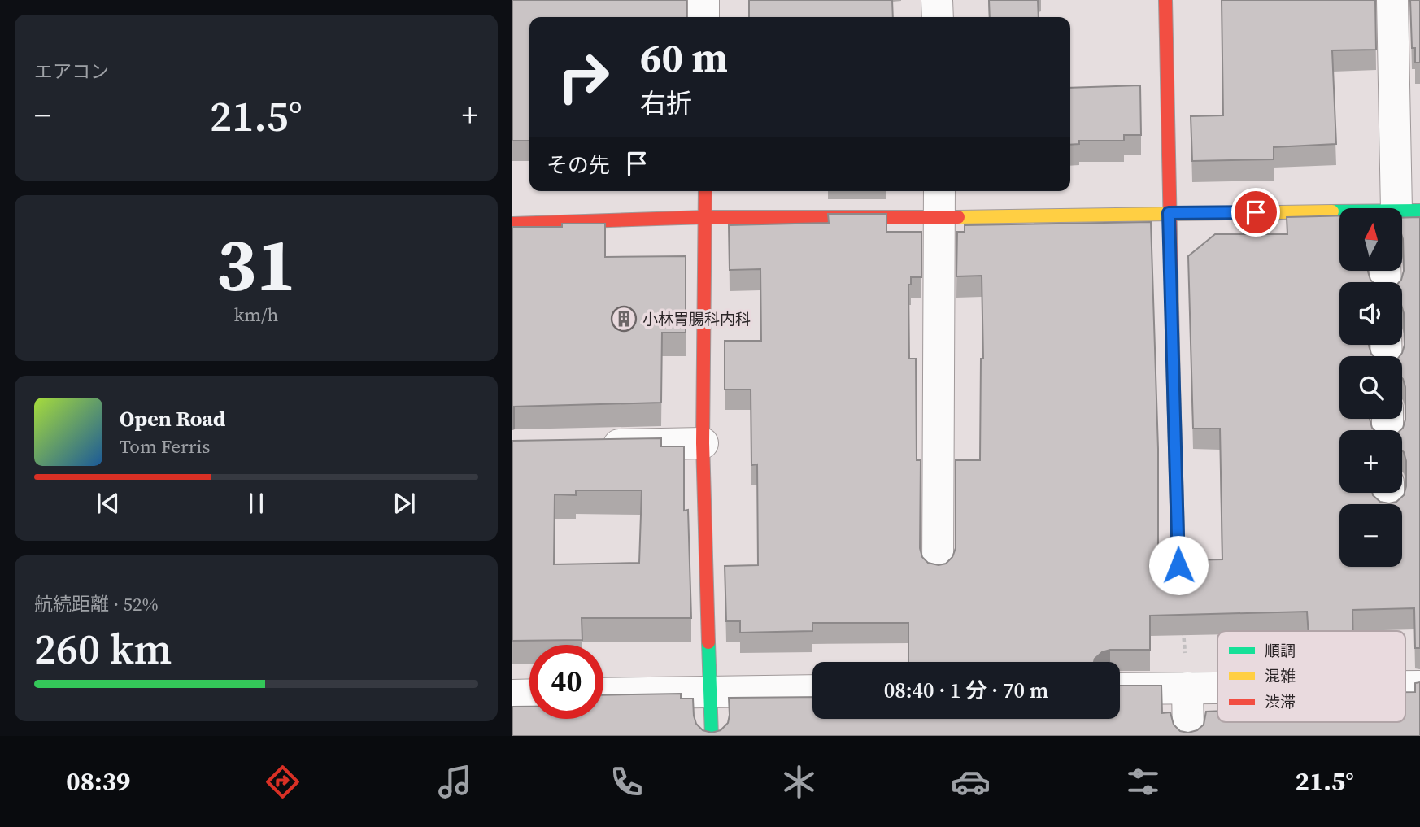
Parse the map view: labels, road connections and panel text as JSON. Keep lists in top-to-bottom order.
{
  "places": {
    "building": ["小林胃腸科内科"]
  },
  "legend": ["順調", "混雑", "渋滞"],
  "north": "top",
  "page": {
    "tile": [
      "エアコン",
      ["31", "km/h"],
      ["航続距離 · 52%", "260 km"]
    ],
    "turn": ["60 m", "右折"],
    "heat": ["−", "21.5°", "+"],
    "then": "その先",
    "map_buttons": ["+", "−"],
    "song": ["Open Road", "Tom Ferris"],
    "limit": "40",
    "trip": "08:40 · 1 分 · 70 m",
    "tabs": ["08:39", "21.5°"]
  }
}
